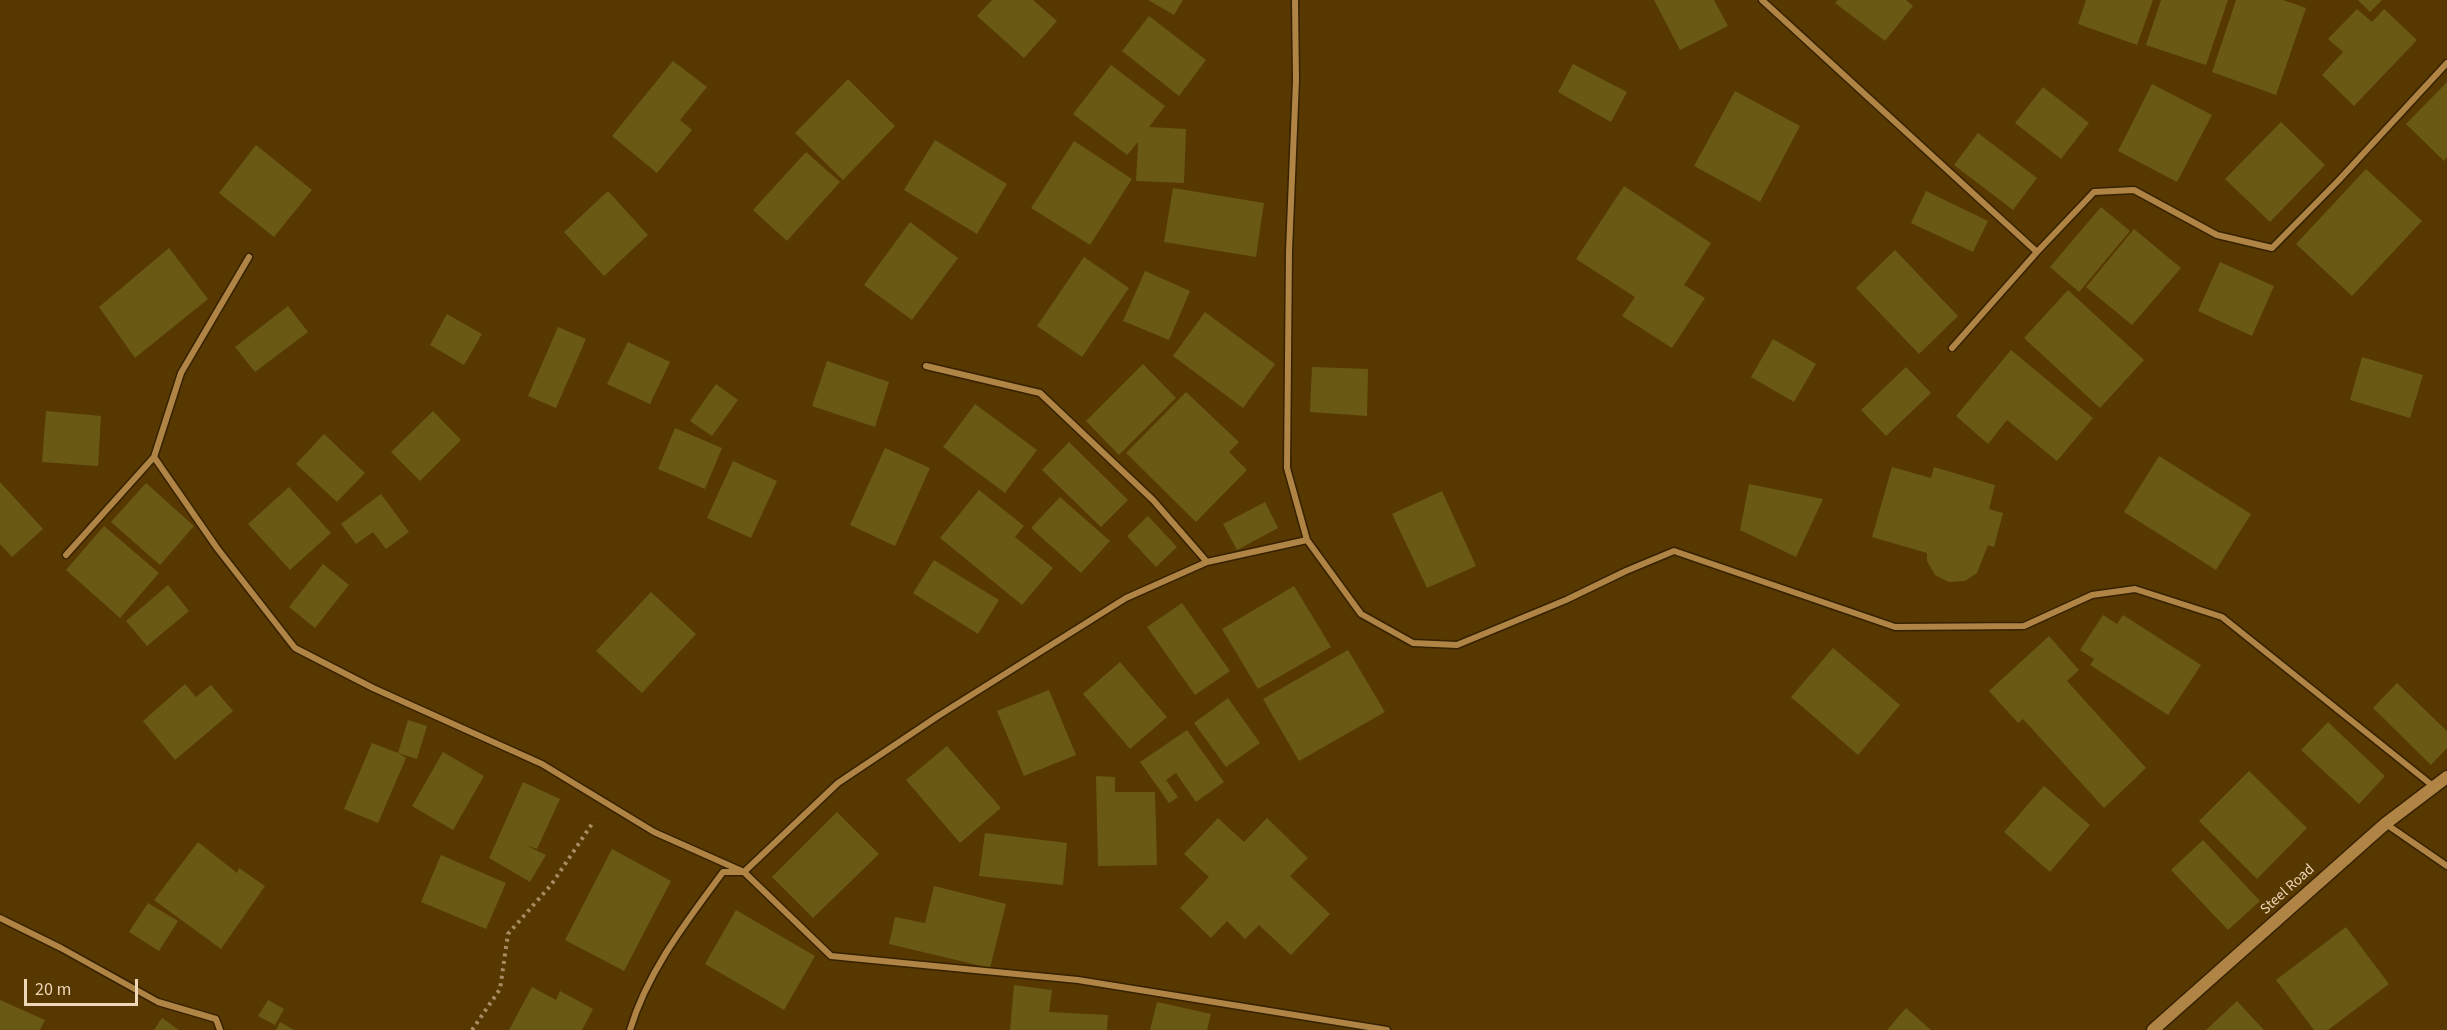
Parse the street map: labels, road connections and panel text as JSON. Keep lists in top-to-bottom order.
{
  "streets": {
    "street": ["Steel Road"]
  },
  "scale_bar": "20 m"
}
